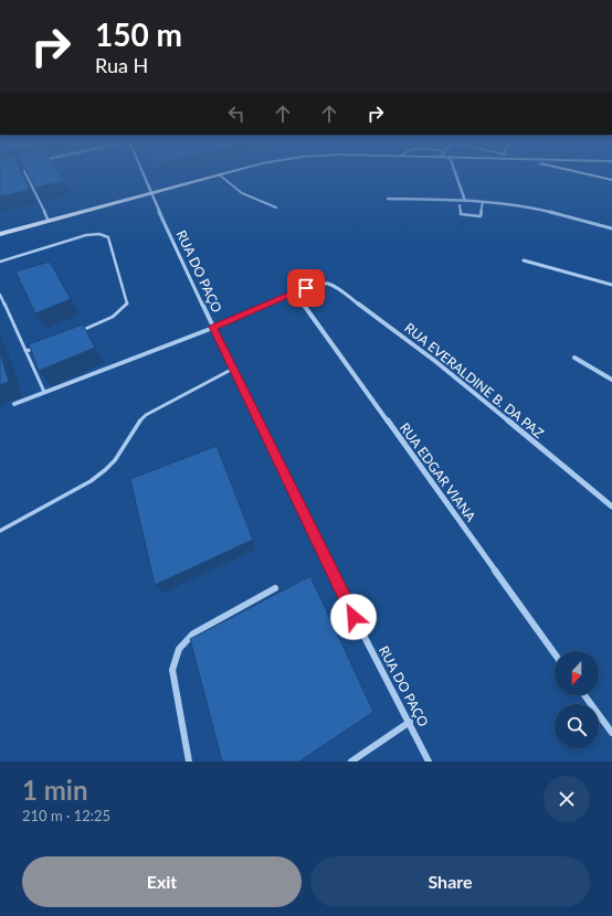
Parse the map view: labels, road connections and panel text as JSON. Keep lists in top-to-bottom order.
{
  "streets": {
    "street": ["RUA DO PAÇO", "RUA EVERALDINE B. DA PAZ", "RUA EDGAR VIANA"]
  },
  "crossings": [
    ["RUA EVERALDINE B. DA PAZ", "RUA EDGAR VIANA"]
  ],
  "north": "bottom",
  "page": {
    "turn": ["150 m", "Rua H"],
    "heading": ["1 min", "210 m · 12:25"],
    "buttons": ["Exit", "Share"]
  }
}
